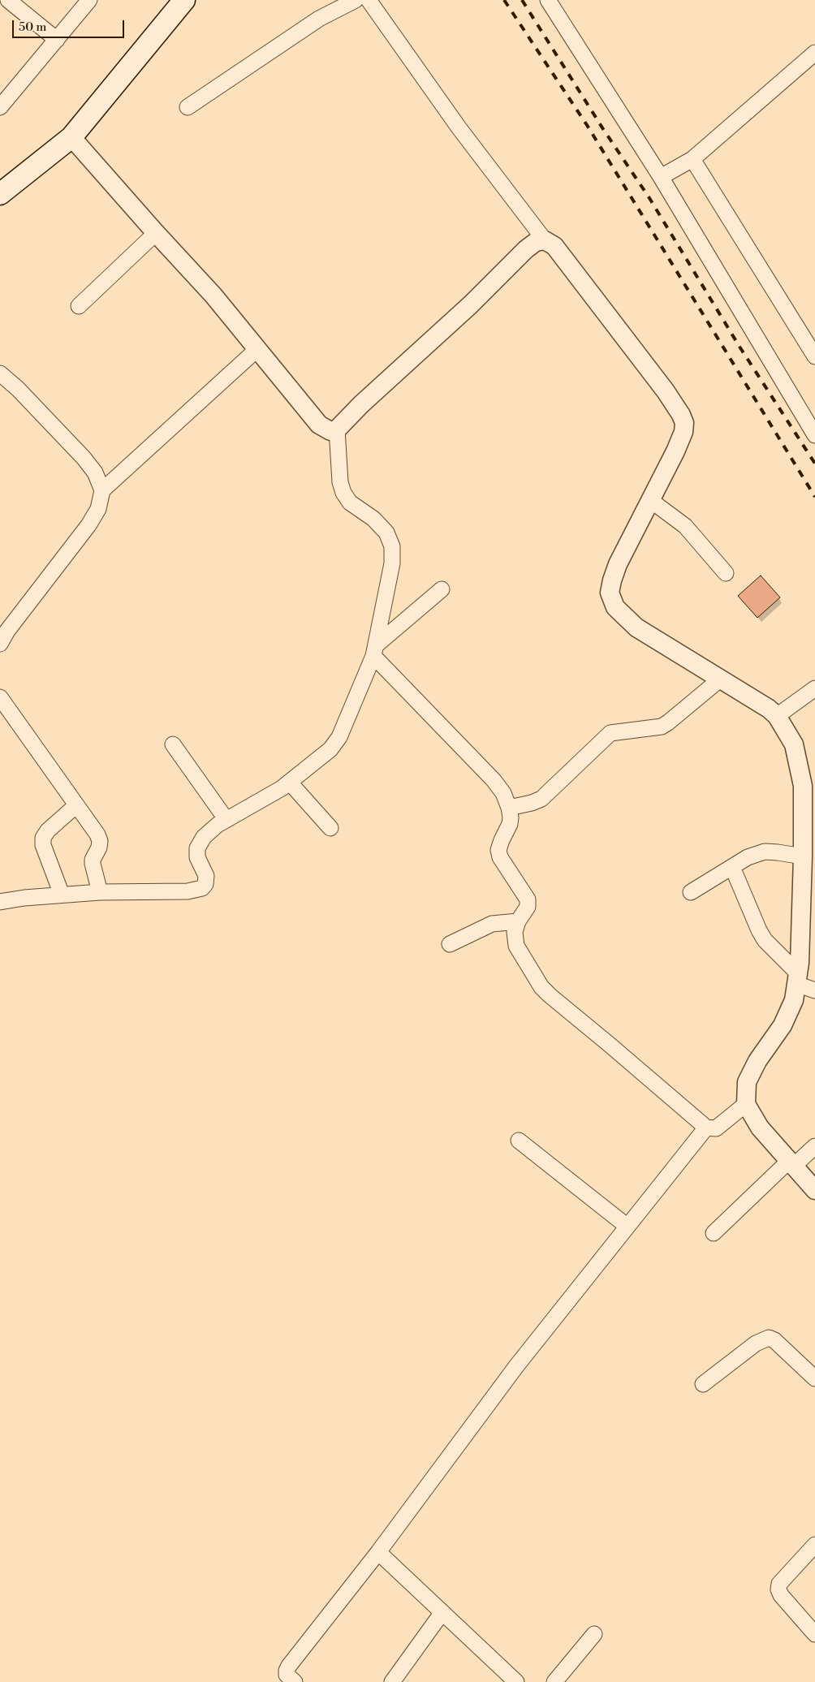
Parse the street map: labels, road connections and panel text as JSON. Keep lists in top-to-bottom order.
{
  "scale_bar": "50 m"
}
